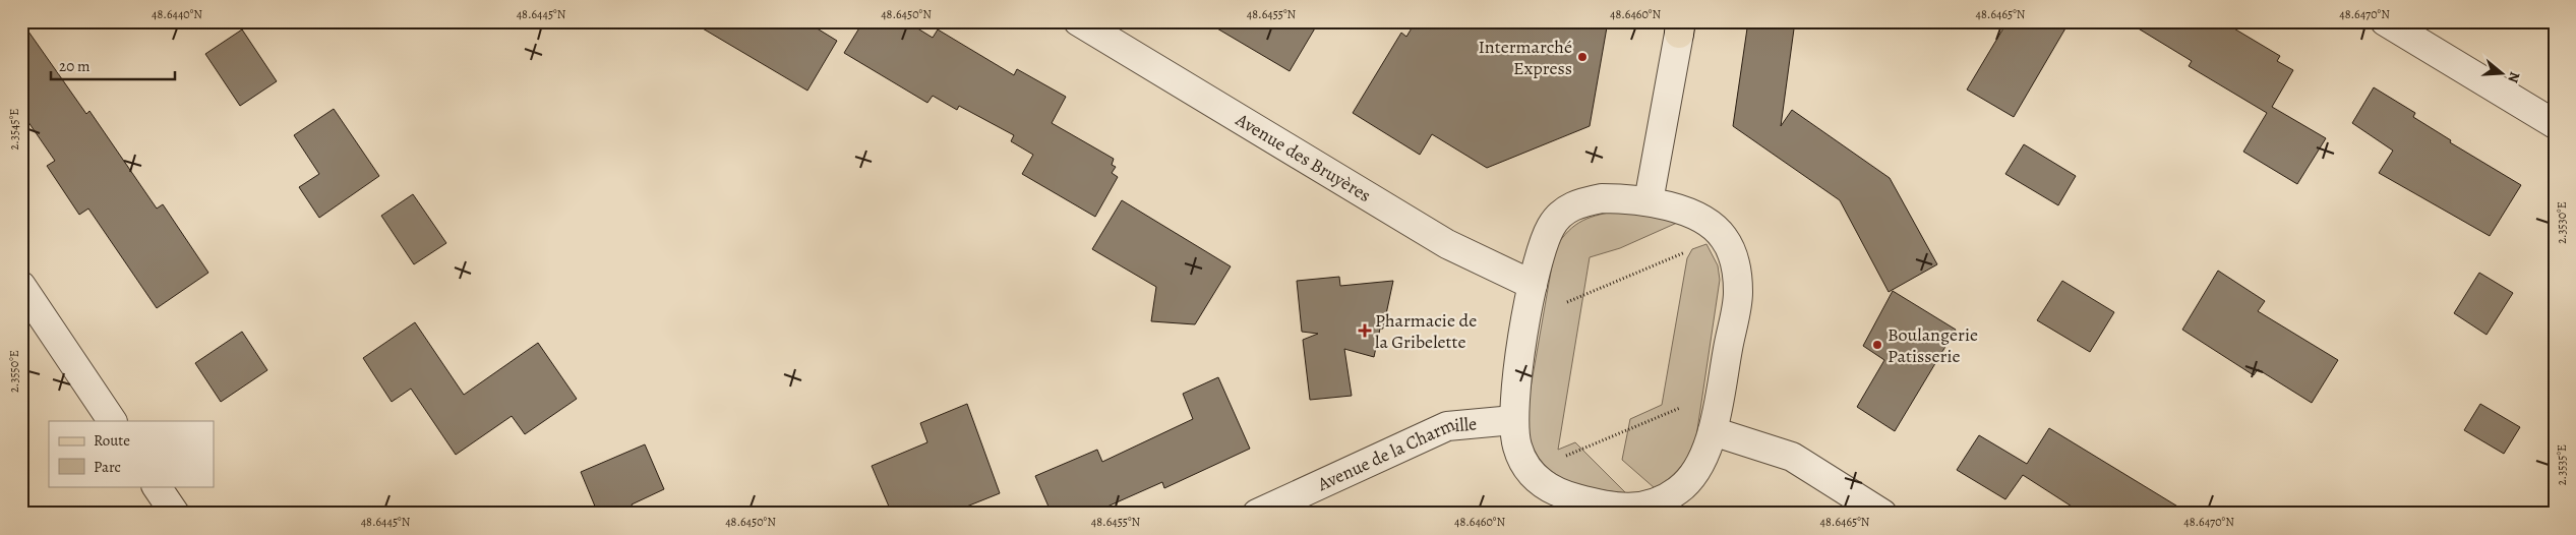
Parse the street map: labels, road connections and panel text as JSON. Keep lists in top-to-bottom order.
{
  "streets": {
    "street": ["Avenue des Bruyères", "Avenue de la Charmille"]
  },
  "places": {
    "other": ["Intermarché Express", "Boulangerie Patisserie"],
    "health": ["Pharmacie de la Gribelette"]
  },
  "legend": ["Route", "Parc"],
  "scale_bar": "20 m",
  "north": "right",
  "coordinates": [
    "48.6440°N",
    "48.6445°N",
    "48.6450°N",
    "48.6455°N",
    "48.6460°N",
    "48.6465°N",
    "48.6470°N",
    "2.3545°E",
    "2.3530°E",
    "2.3550°E",
    "2.3535°E"
  ]
}
